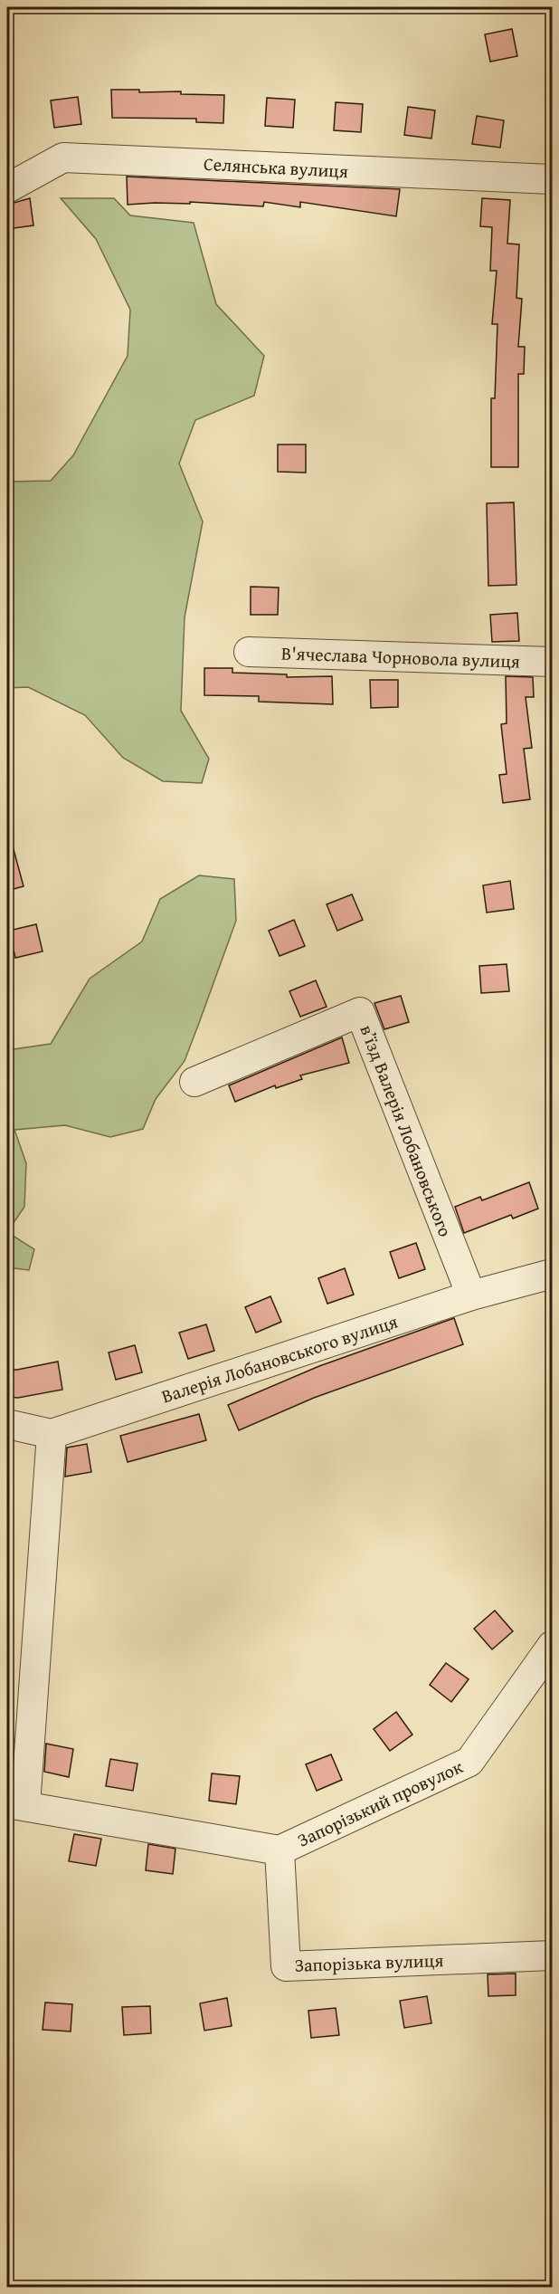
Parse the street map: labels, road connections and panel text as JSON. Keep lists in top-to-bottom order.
{
  "streets": {
    "street": [
      "Селянська вулиця",
      "В'ячеслава Чорновола вулиця",
      "в’їзд Валерія Лобановського",
      "Валерія Лобановського вулиця",
      "Запорізький провулок",
      "Запорізька вулиця"
    ]
  },
  "crossings": [
    ["в’їзд Валерія Лобановського", "Валерія Лобановського вулиця"],
    ["Запорізький провулок", "Запорізька вулиця"]
  ]
}
